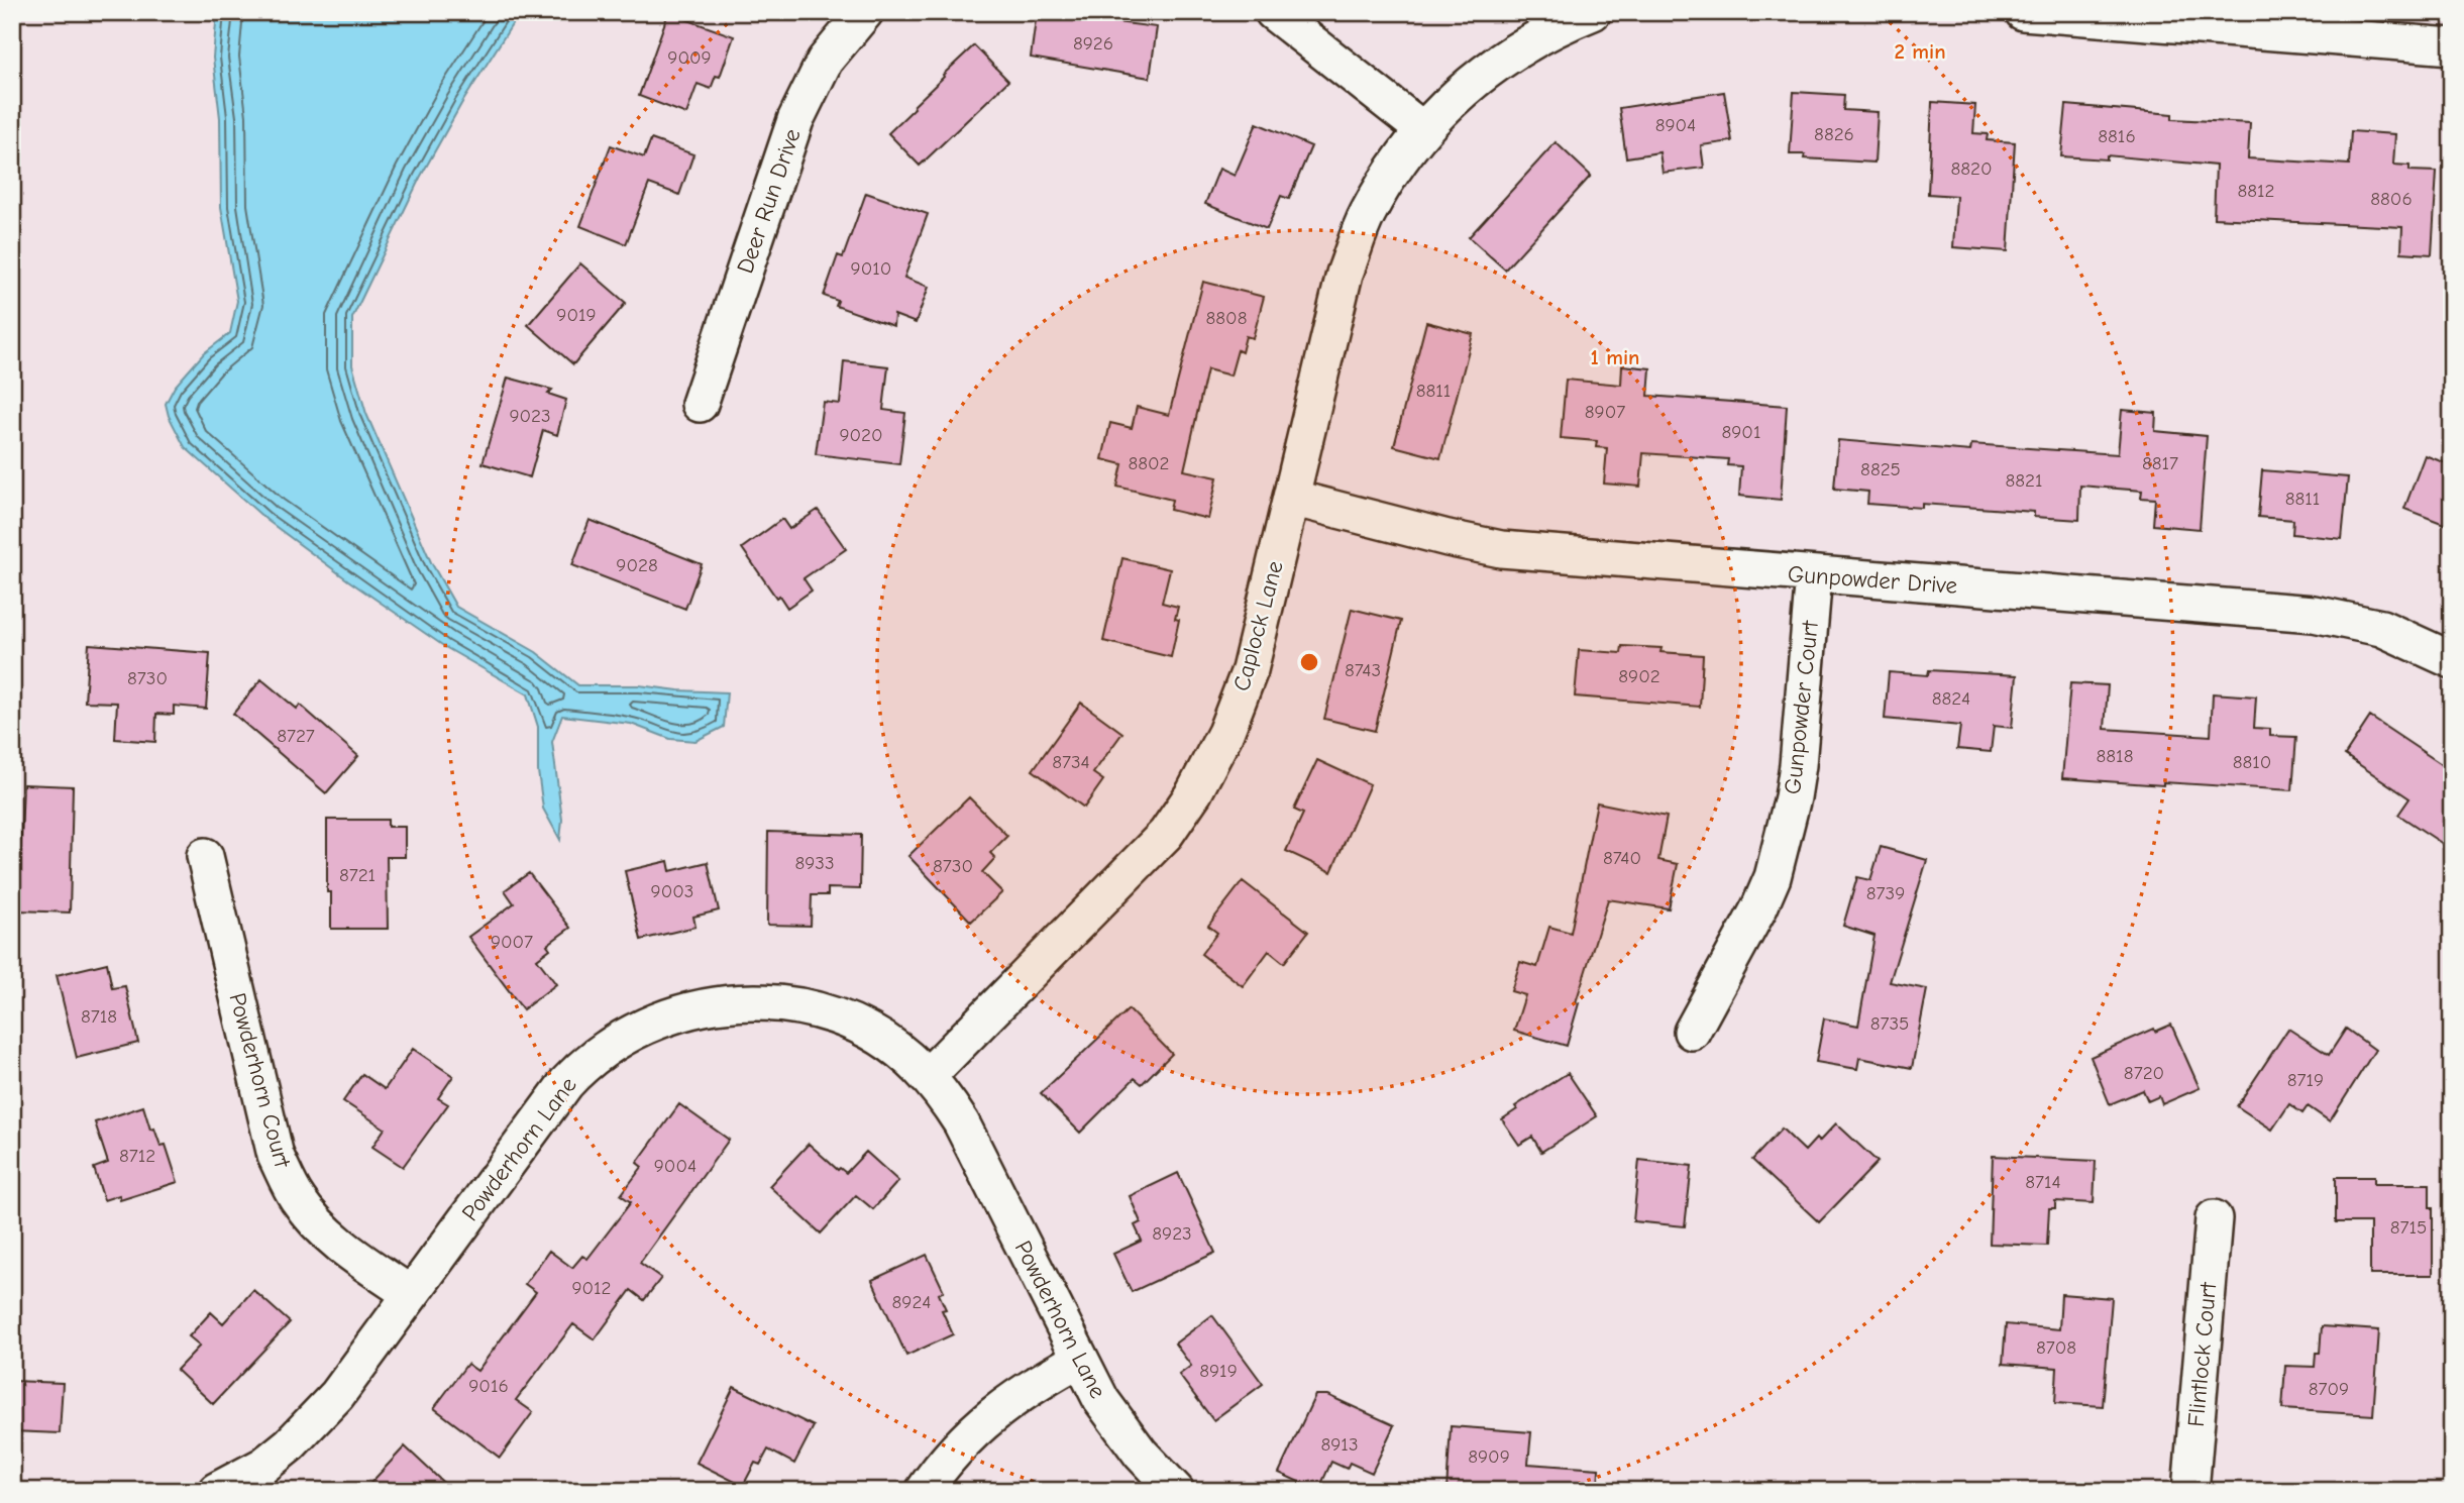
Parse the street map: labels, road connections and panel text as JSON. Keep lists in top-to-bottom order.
{
  "streets": {
    "street": [
      "Deer Run Drive",
      "Gunpowder Drive",
      "Caplock Lane",
      "Gunpowder Court",
      "Powderhorn Court",
      "Powderhorn Lane",
      "Flintlock Court"
    ]
  },
  "crossings": [
    ["Gunpowder Drive", "Caplock Lane"],
    ["Gunpowder Drive", "Gunpowder Court"],
    ["Caplock Lane", "Powderhorn Lane"],
    ["Powderhorn Court", "Powderhorn Lane"]
  ],
  "house_numbers": [
    "8926",
    "9009",
    "8904",
    "8826",
    "8816",
    "8820",
    "8812",
    "8806",
    "9010",
    "9019",
    "8808",
    "8811",
    "8907",
    "9023",
    "8901",
    "9020",
    "8802",
    "8817",
    "8825",
    "8821",
    "8811",
    "9028",
    "8743",
    "8902",
    "8730",
    "8824",
    "8727",
    "8818",
    "8734",
    "8810",
    "8740",
    "8933",
    "8730",
    "8721",
    "9003",
    "8739",
    "9007",
    "8718",
    "8735",
    "8720",
    "8719",
    "8712",
    "9004",
    "8714",
    "8715",
    "8923",
    "9012",
    "8924",
    "8708",
    "8919",
    "9016",
    "8709",
    "8913",
    "8909"
  ],
  "rings": ["2 min", "1 min"]
}
